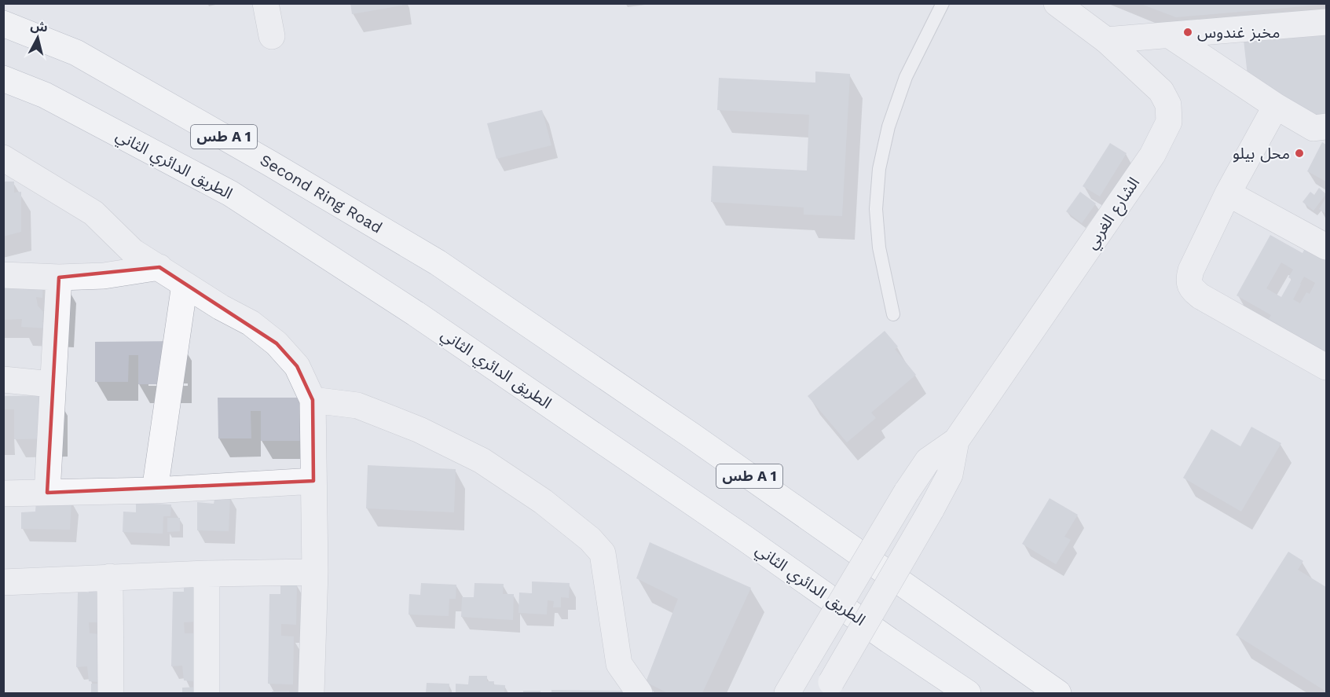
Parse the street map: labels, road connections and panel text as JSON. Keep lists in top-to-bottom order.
{
  "streets": {
    "highway": ["طس A 1", "الطريق الدائري الثاني", "Second Ring Road"],
    "street": ["الشارع الغربي"]
  },
  "places": ["مخبز غندوس", "محل بيلو"],
  "north": "top"
}
